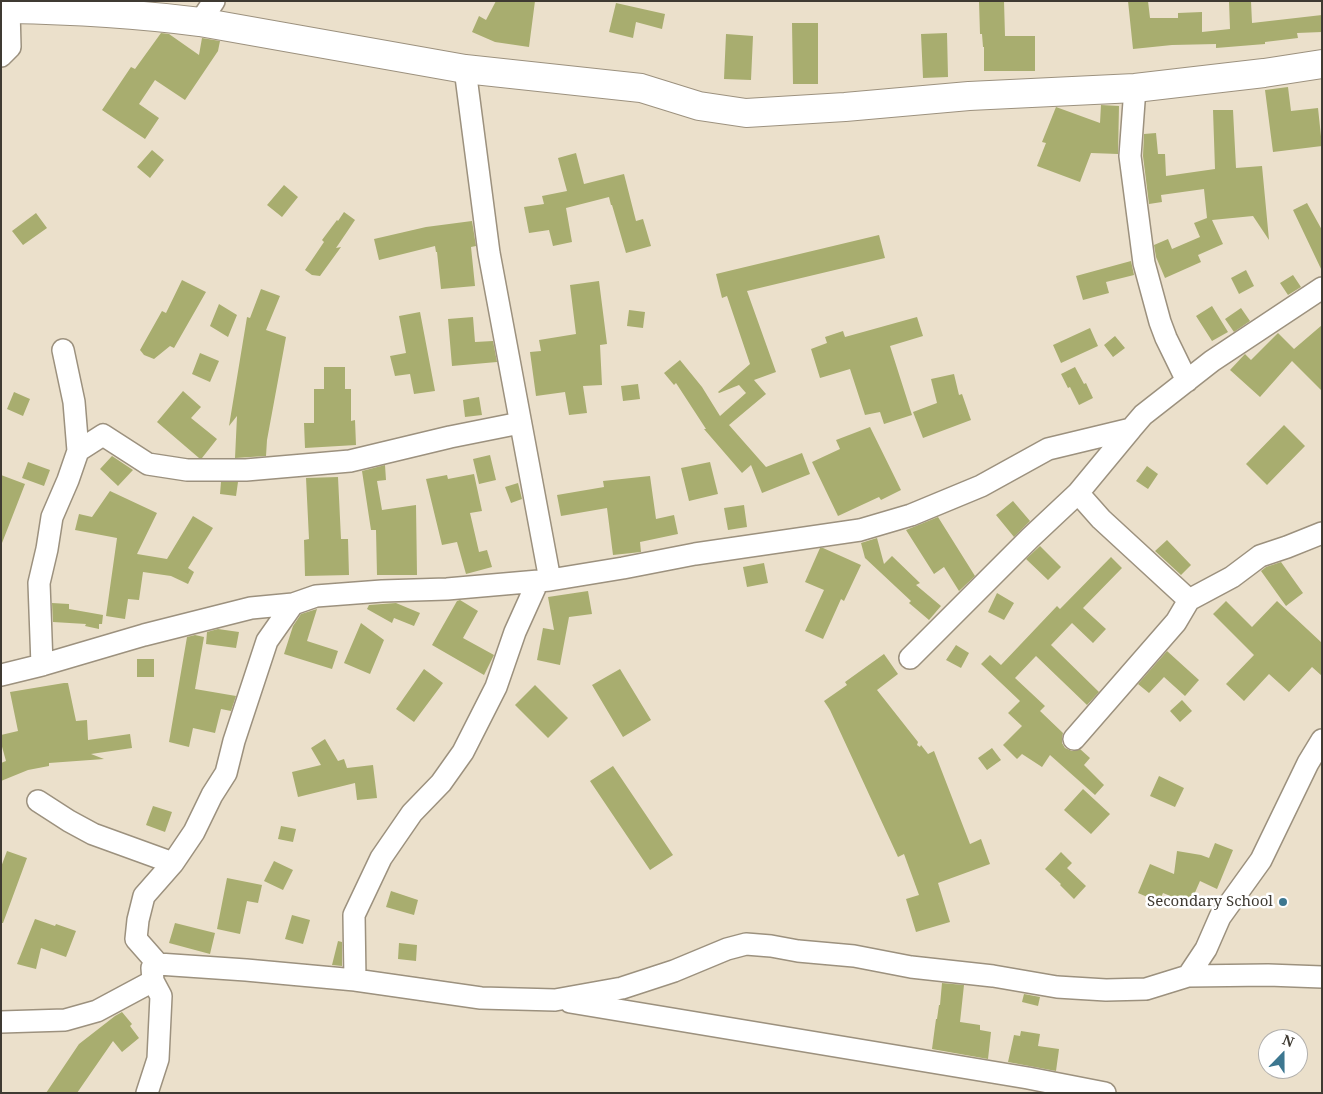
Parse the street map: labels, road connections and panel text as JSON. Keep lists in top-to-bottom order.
{
  "places": ["Secondary School"],
  "north": "top"
}
